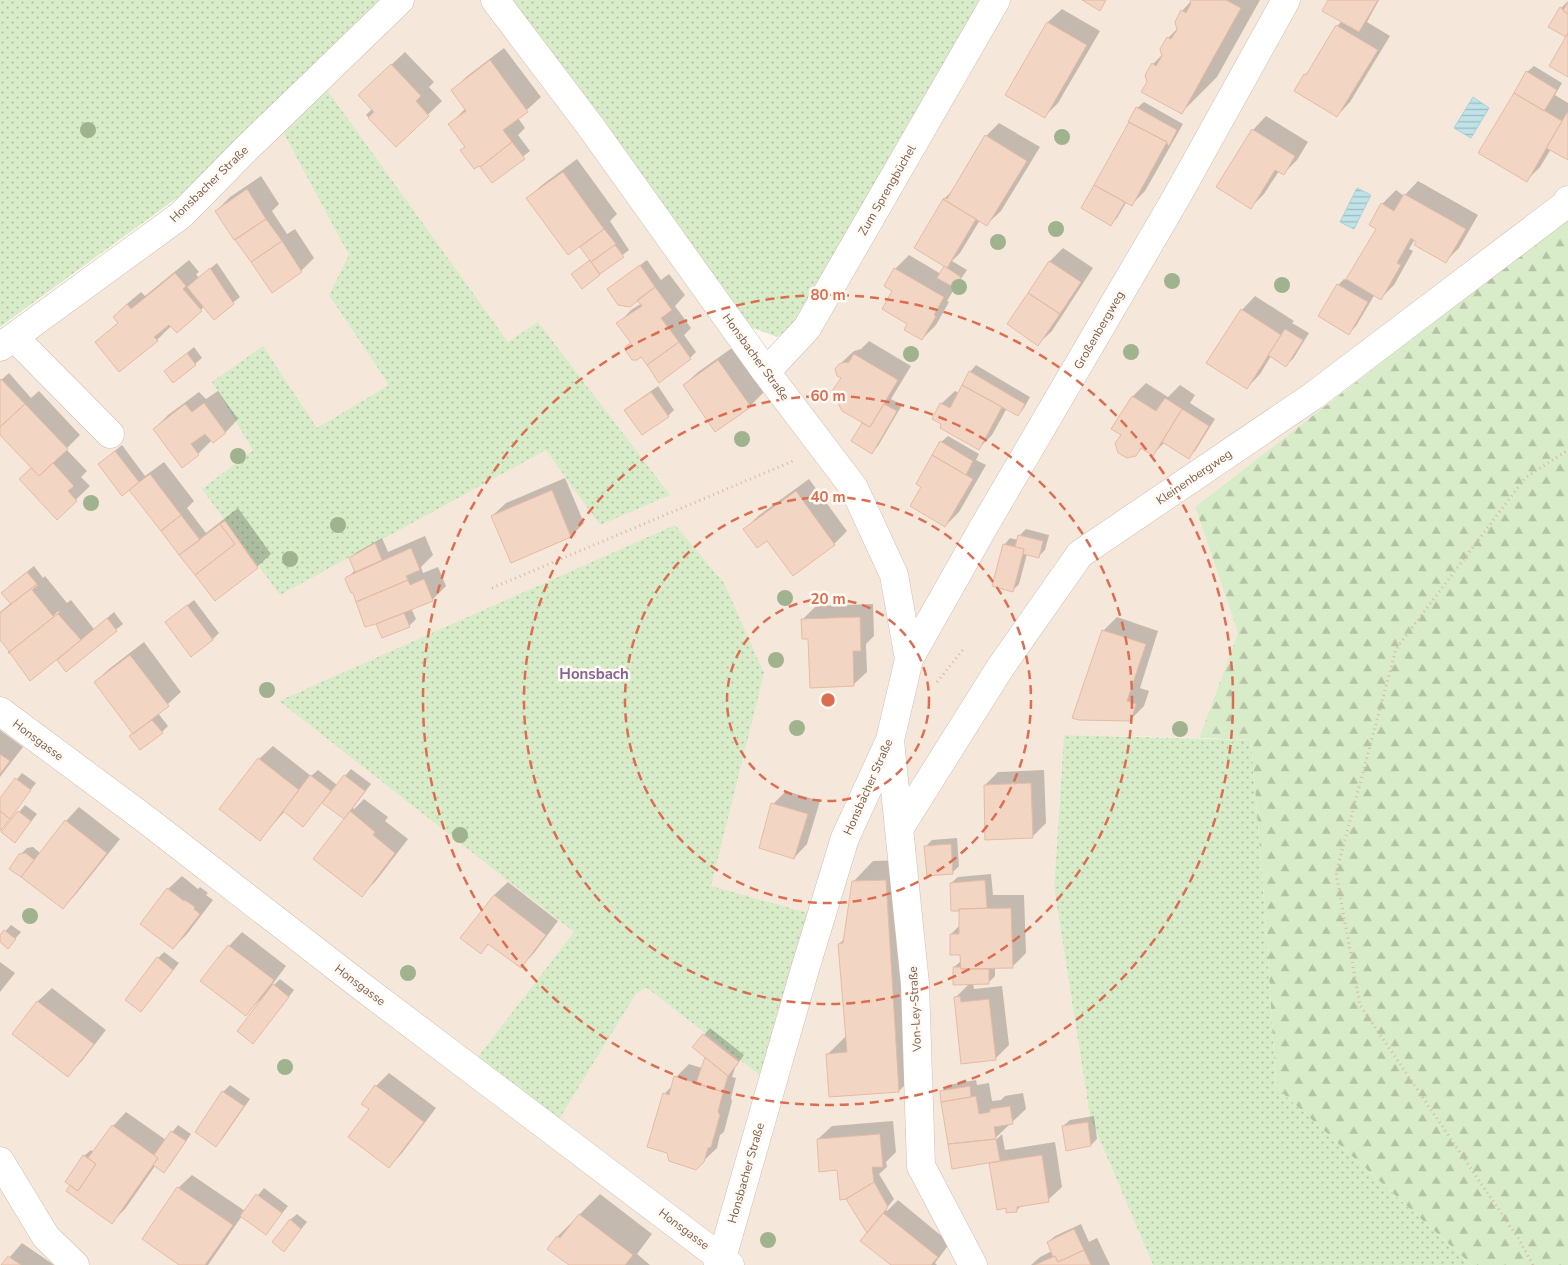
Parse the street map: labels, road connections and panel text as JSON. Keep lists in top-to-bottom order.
{
  "streets": {
    "street": [
      "Honsbacher Straße",
      "Zum Sprengbüchel",
      "Großenbergweg",
      "Kleinenbergweg",
      "Honsgasse",
      "Von-Ley-Straße"
    ]
  },
  "crossings": [
    ["Honsbacher Straße", "Zum Sprengbüchel"],
    ["Honsbacher Straße", "Großenbergweg"],
    ["Honsbacher Straße", "Honsgasse"],
    ["Honsbacher Straße", "Von-Ley-Straße"],
    ["Kleinenbergweg", "Von-Ley-Straße"]
  ],
  "districts": ["Honsbach"],
  "rings": [
    "80 m",
    "60 m",
    "40 m",
    "20 m"
  ]
}
